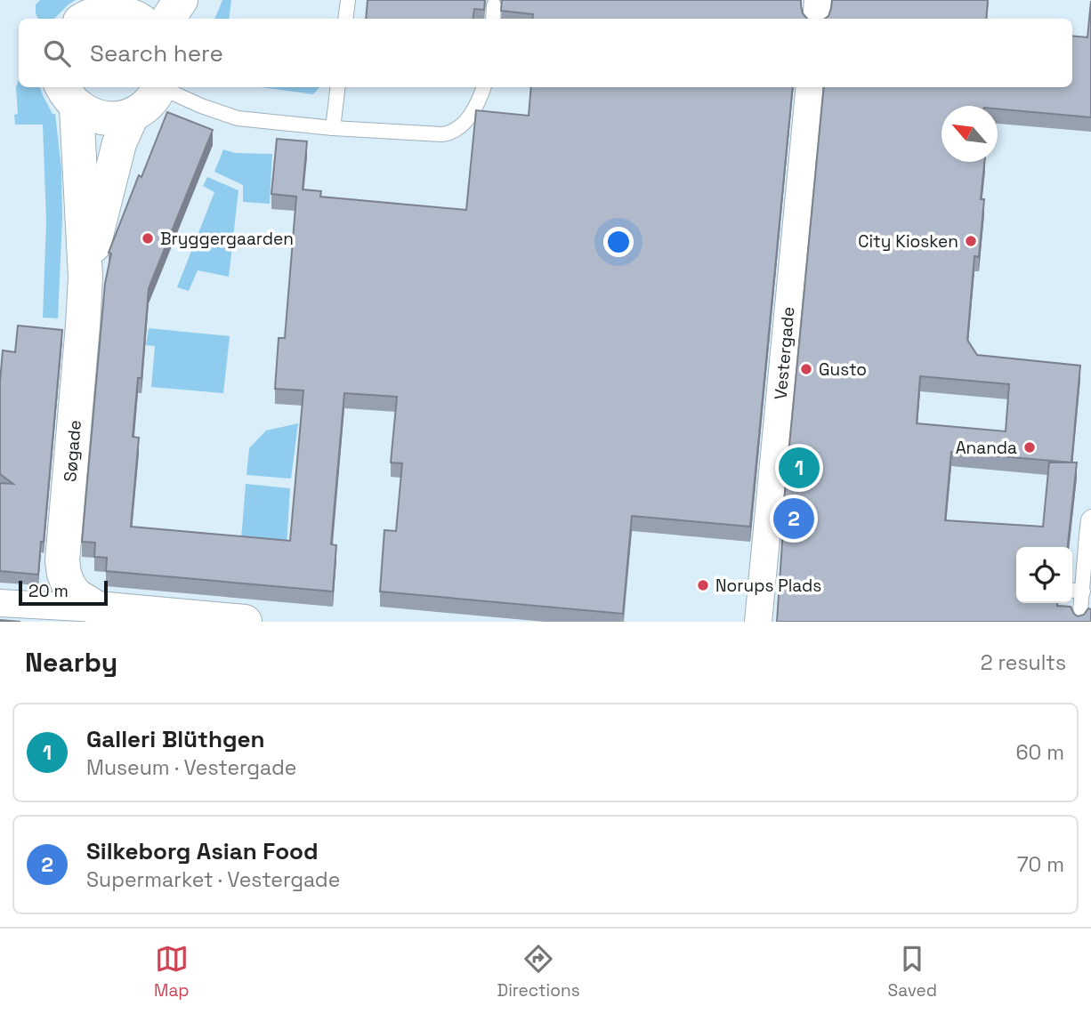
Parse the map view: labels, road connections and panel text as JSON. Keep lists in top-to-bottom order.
{
  "streets": {
    "street": ["Vestergade", "Søgade"]
  },
  "places": [
    "Bryggergaarden",
    "City Kiosken",
    "Gusto",
    "Ananda",
    "Norups Plads"
  ],
  "scale_bar": "20 m",
  "north": "top left",
  "page": {
    "search": "Search here",
    "pins": ["1", "2"],
    "scale": "20 m",
    "heading": ["Nearby", "2 results"],
    "list": [
      {
        "mark": "1",
        "name": "Galleri Blüthgen",
        "note": "Museum · Vestergade",
        "value": "60 m"
      },
      {
        "mark": "2",
        "name": "Silkeborg Asian Food",
        "note": "Supermarket · Vestergade",
        "value": "70 m"
      }
    ],
    "nav": ["Map", "Directions", "Saved"]
  }
}
